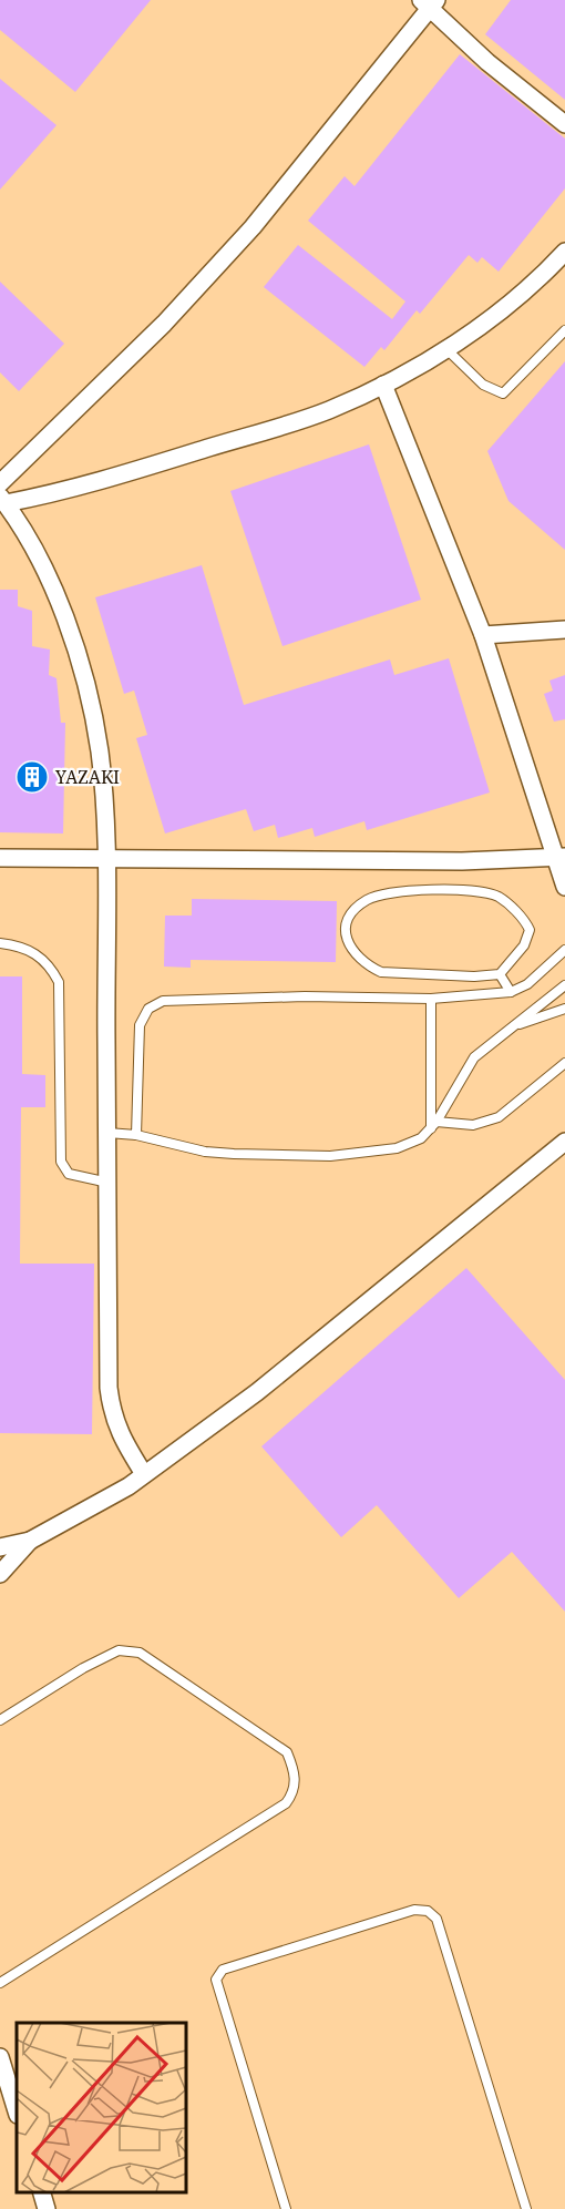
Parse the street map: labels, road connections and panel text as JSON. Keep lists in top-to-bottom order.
{
  "places": {
    "building": ["YAZAKI"]
  }
}
